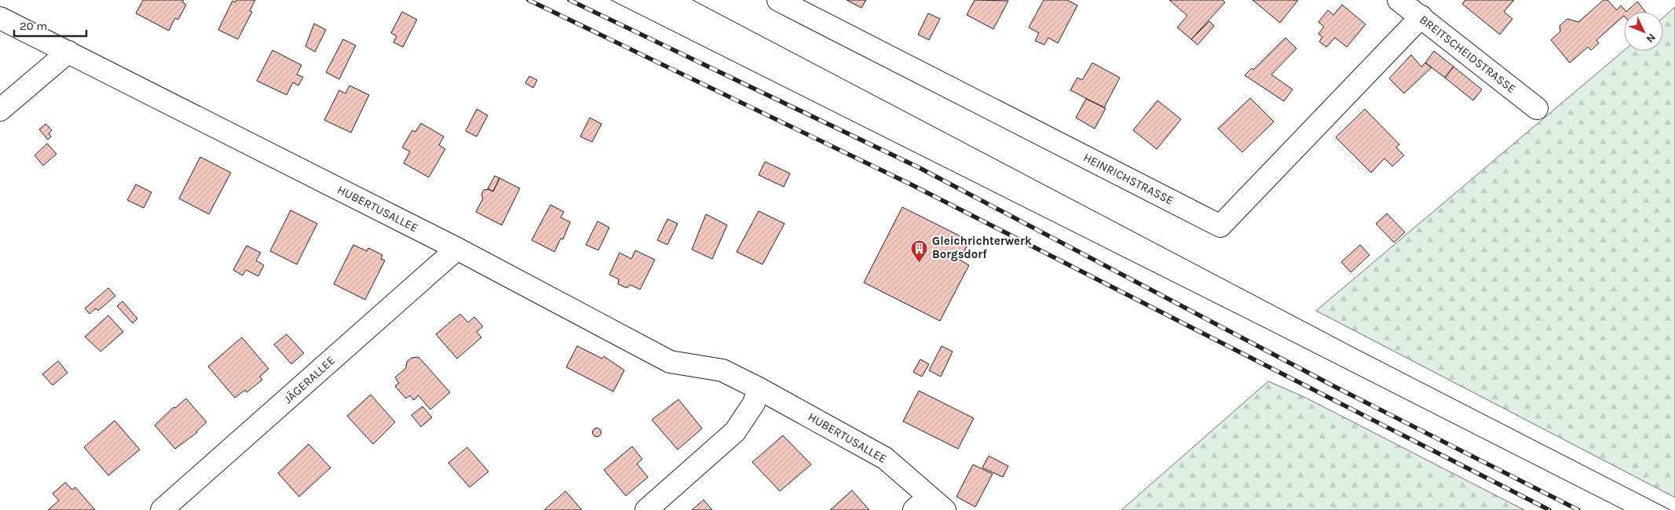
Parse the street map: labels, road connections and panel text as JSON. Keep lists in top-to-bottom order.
{
  "streets": {
    "street": [
      "BREITSCHEIDSTRASSE",
      "HEINRICHSTRASSE",
      "HUBERTUSALLEE",
      "JÄGERALLEE"
    ]
  },
  "crossings": [
    ["BREITSCHEIDSTRASSE", "HEINRICHSTRASSE"],
    ["HUBERTUSALLEE", "JÄGERALLEE"]
  ],
  "places": {
    "building": ["Gleichrichterwerk Borgsdorf"]
  },
  "scale_bar": "20 m",
  "north": "bottom right"
}
